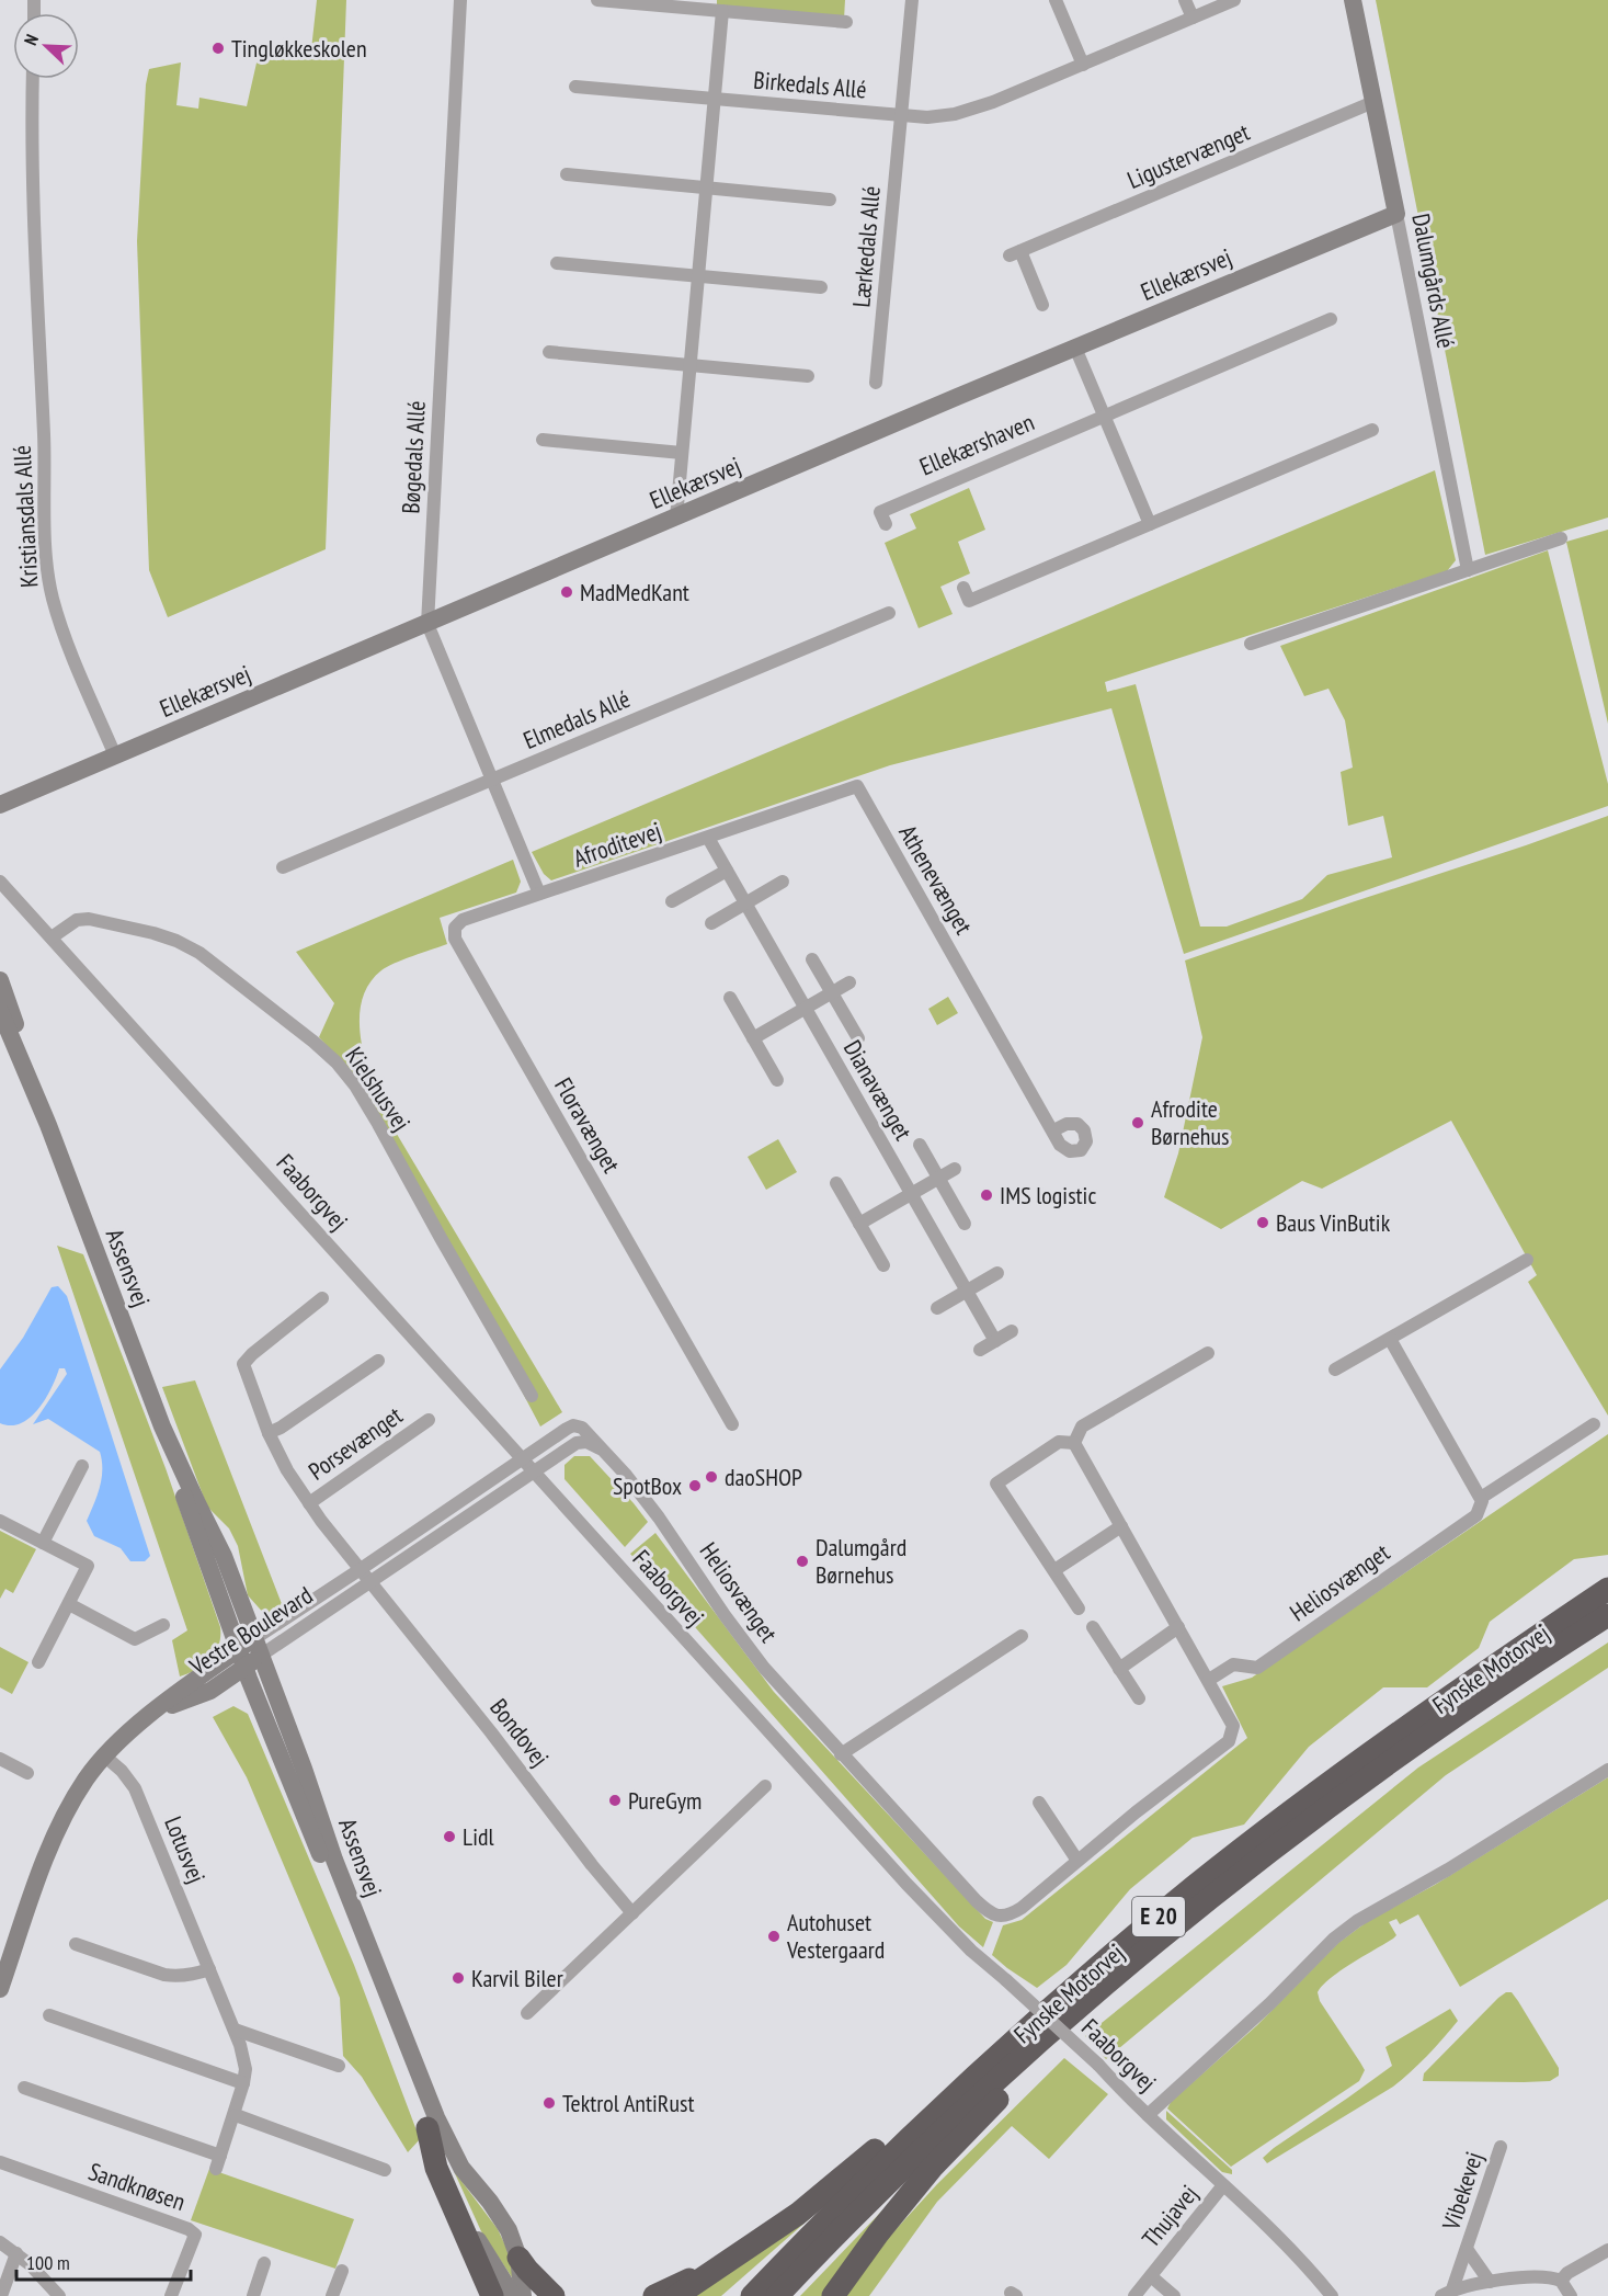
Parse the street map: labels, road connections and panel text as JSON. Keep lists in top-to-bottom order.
{
  "streets": {
    "highway": ["Fynske Motorvej", "E 20"],
    "main road": [
      "Ellekærsvej",
      "Dalumgårds Allé",
      "Assensvej",
      "Vestre Boulevard"
    ],
    "street": [
      "Birkedals Allé",
      "Ligustervænget",
      "Lærkedals Allé",
      "Ellekærshaven",
      "Bøgedals Allé",
      "Kristiansdals Allé",
      "Elmedals Allé",
      "Afroditevej",
      "Athenevænget",
      "Kielshusvej",
      "Dianavænget",
      "Floravænget",
      "Faaborgvej",
      "Porsevænget",
      "Heliosvænget",
      "Bondovej",
      "Lotusvej",
      "Sandknøsen",
      "Vibekevej",
      "Thujavej"
    ]
  },
  "crossings": [
    ["Birkedals Allé", "Lærkedals Allé"],
    ["Ligustervænget", "Dalumgårds Allé"],
    ["Ellekærsvej", "Dalumgårds Allé"],
    ["Ellekærsvej", "Bøgedals Allé"],
    ["Ellekærsvej", "Kristiansdals Allé"],
    ["Bøgedals Allé", "Elmedals Allé"],
    ["Bøgedals Allé", "Afroditevej"],
    ["Bøgedals Allé", "Floravænget"],
    ["Afroditevej", "Athenevænget"],
    ["Afroditevej", "Dianavænget"],
    ["Afroditevej", "Floravænget"],
    ["Athenevænget", "Dianavænget"],
    ["Kielshusvej", "Faaborgvej"],
    ["Faaborgvej", "Heliosvænget"],
    ["Faaborgvej", "Vestre Boulevard"],
    ["Faaborgvej", "Thujavej"],
    ["Assensvej", "Vestre Boulevard"],
    ["Porsevænget", "Vestre Boulevard"],
    ["Heliosvænget", "Vestre Boulevard"],
    ["Vestre Boulevard", "Bondovej"],
    ["Vestre Boulevard", "Lotusvej"]
  ],
  "places": [
    "Tingløkkeskolen",
    "MadMedKant",
    "Afrodite Børnehus",
    "IMS logistic",
    "Baus VinButik",
    "daoSHOP",
    "SpotBox",
    "Dalumgård Børnehus",
    "PureGym",
    "Lidl",
    "Autohuset Vestergaard",
    "Karvil Biler",
    "Tektrol AntiRust"
  ],
  "scale_bar": "100 m",
  "north": "top left"
}
